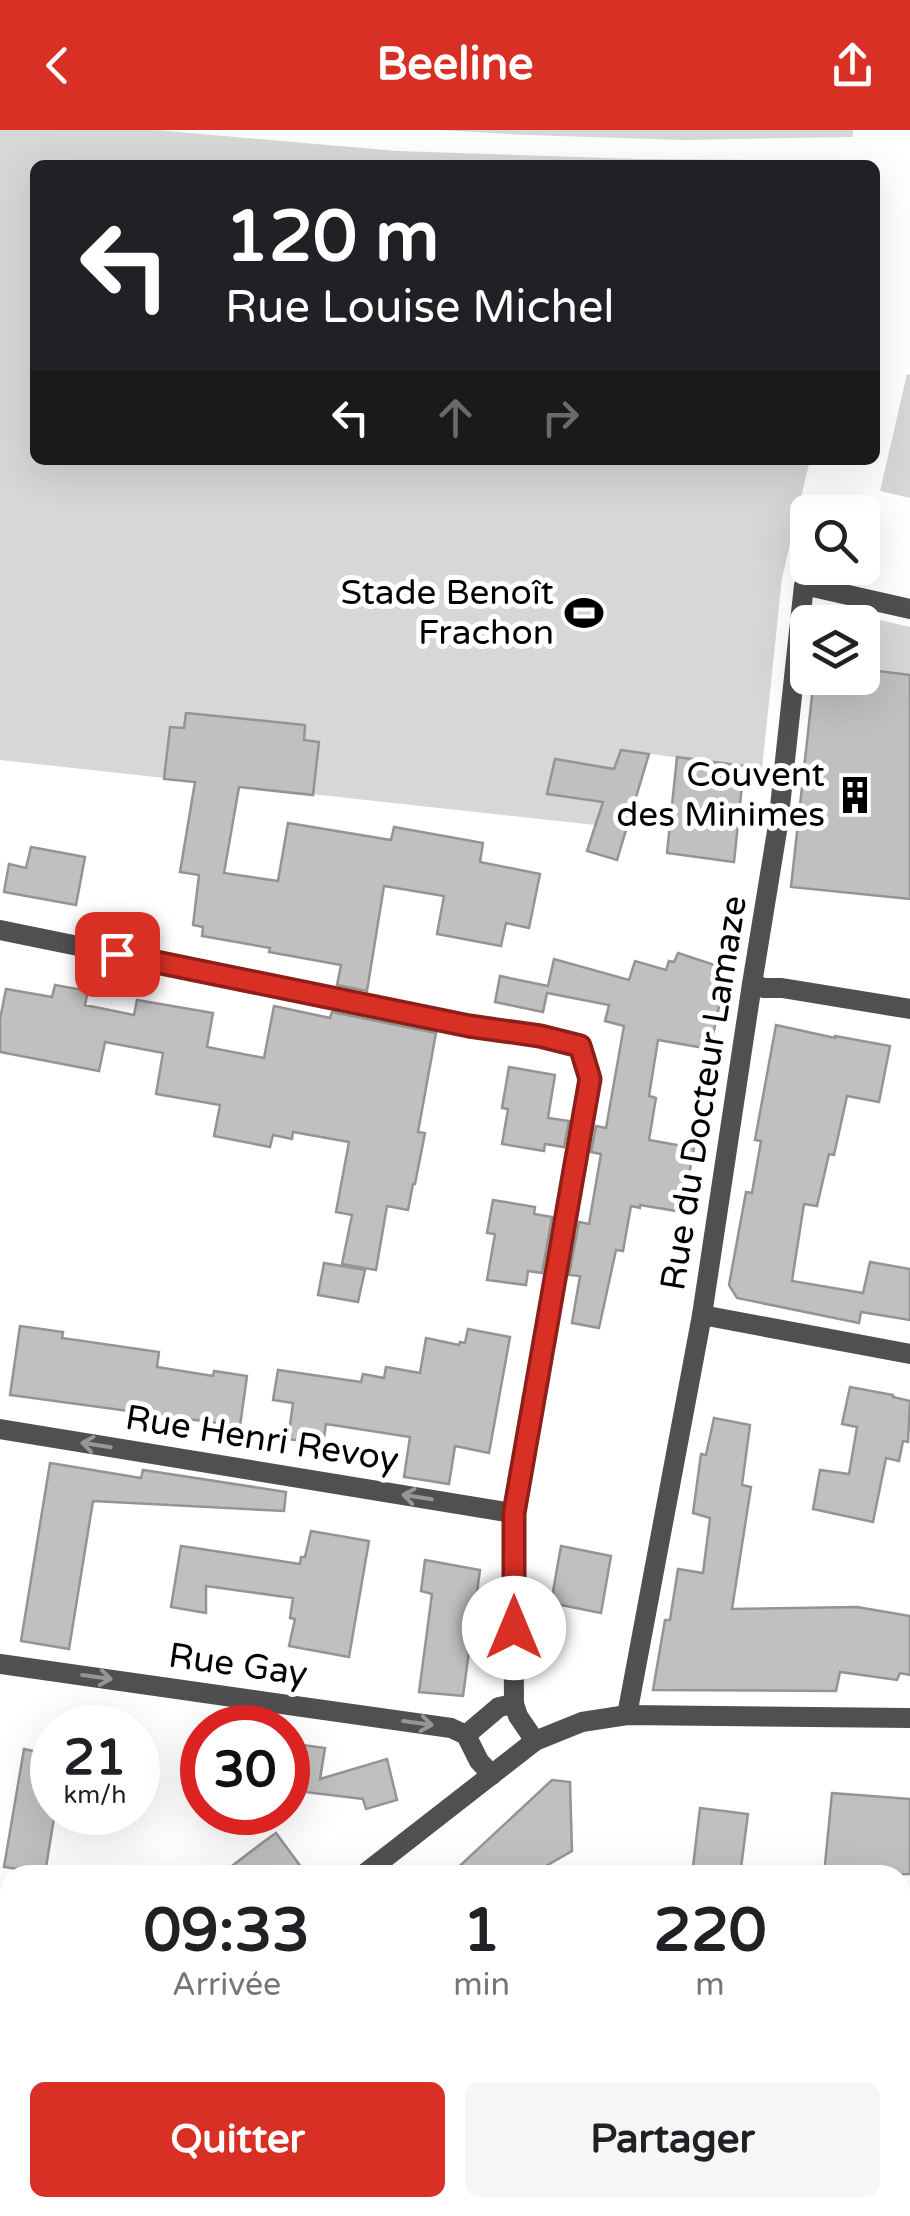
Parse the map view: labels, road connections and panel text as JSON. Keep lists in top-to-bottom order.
{
  "streets": {
    "street": ["Rue du Docteur Lamaze", "Rue Henri Revoy", "Rue Gay"]
  },
  "one_way": ["Rue Henri Revoy", "Rue Gay"],
  "places": {
    "sports": ["Stade Benoît Frachon"],
    "building": ["Couvent des Minimes"]
  },
  "page": {
    "header": "Beeline",
    "turn": ["120 m", "Rue Louise Michel"],
    "speed": "21 km/h",
    "limit": "30",
    "eta": [
      "09:33",
      "Arrivée",
      "1",
      "min",
      "220",
      "m"
    ],
    "buttons": ["Quitter", "Partager"]
  }
}
